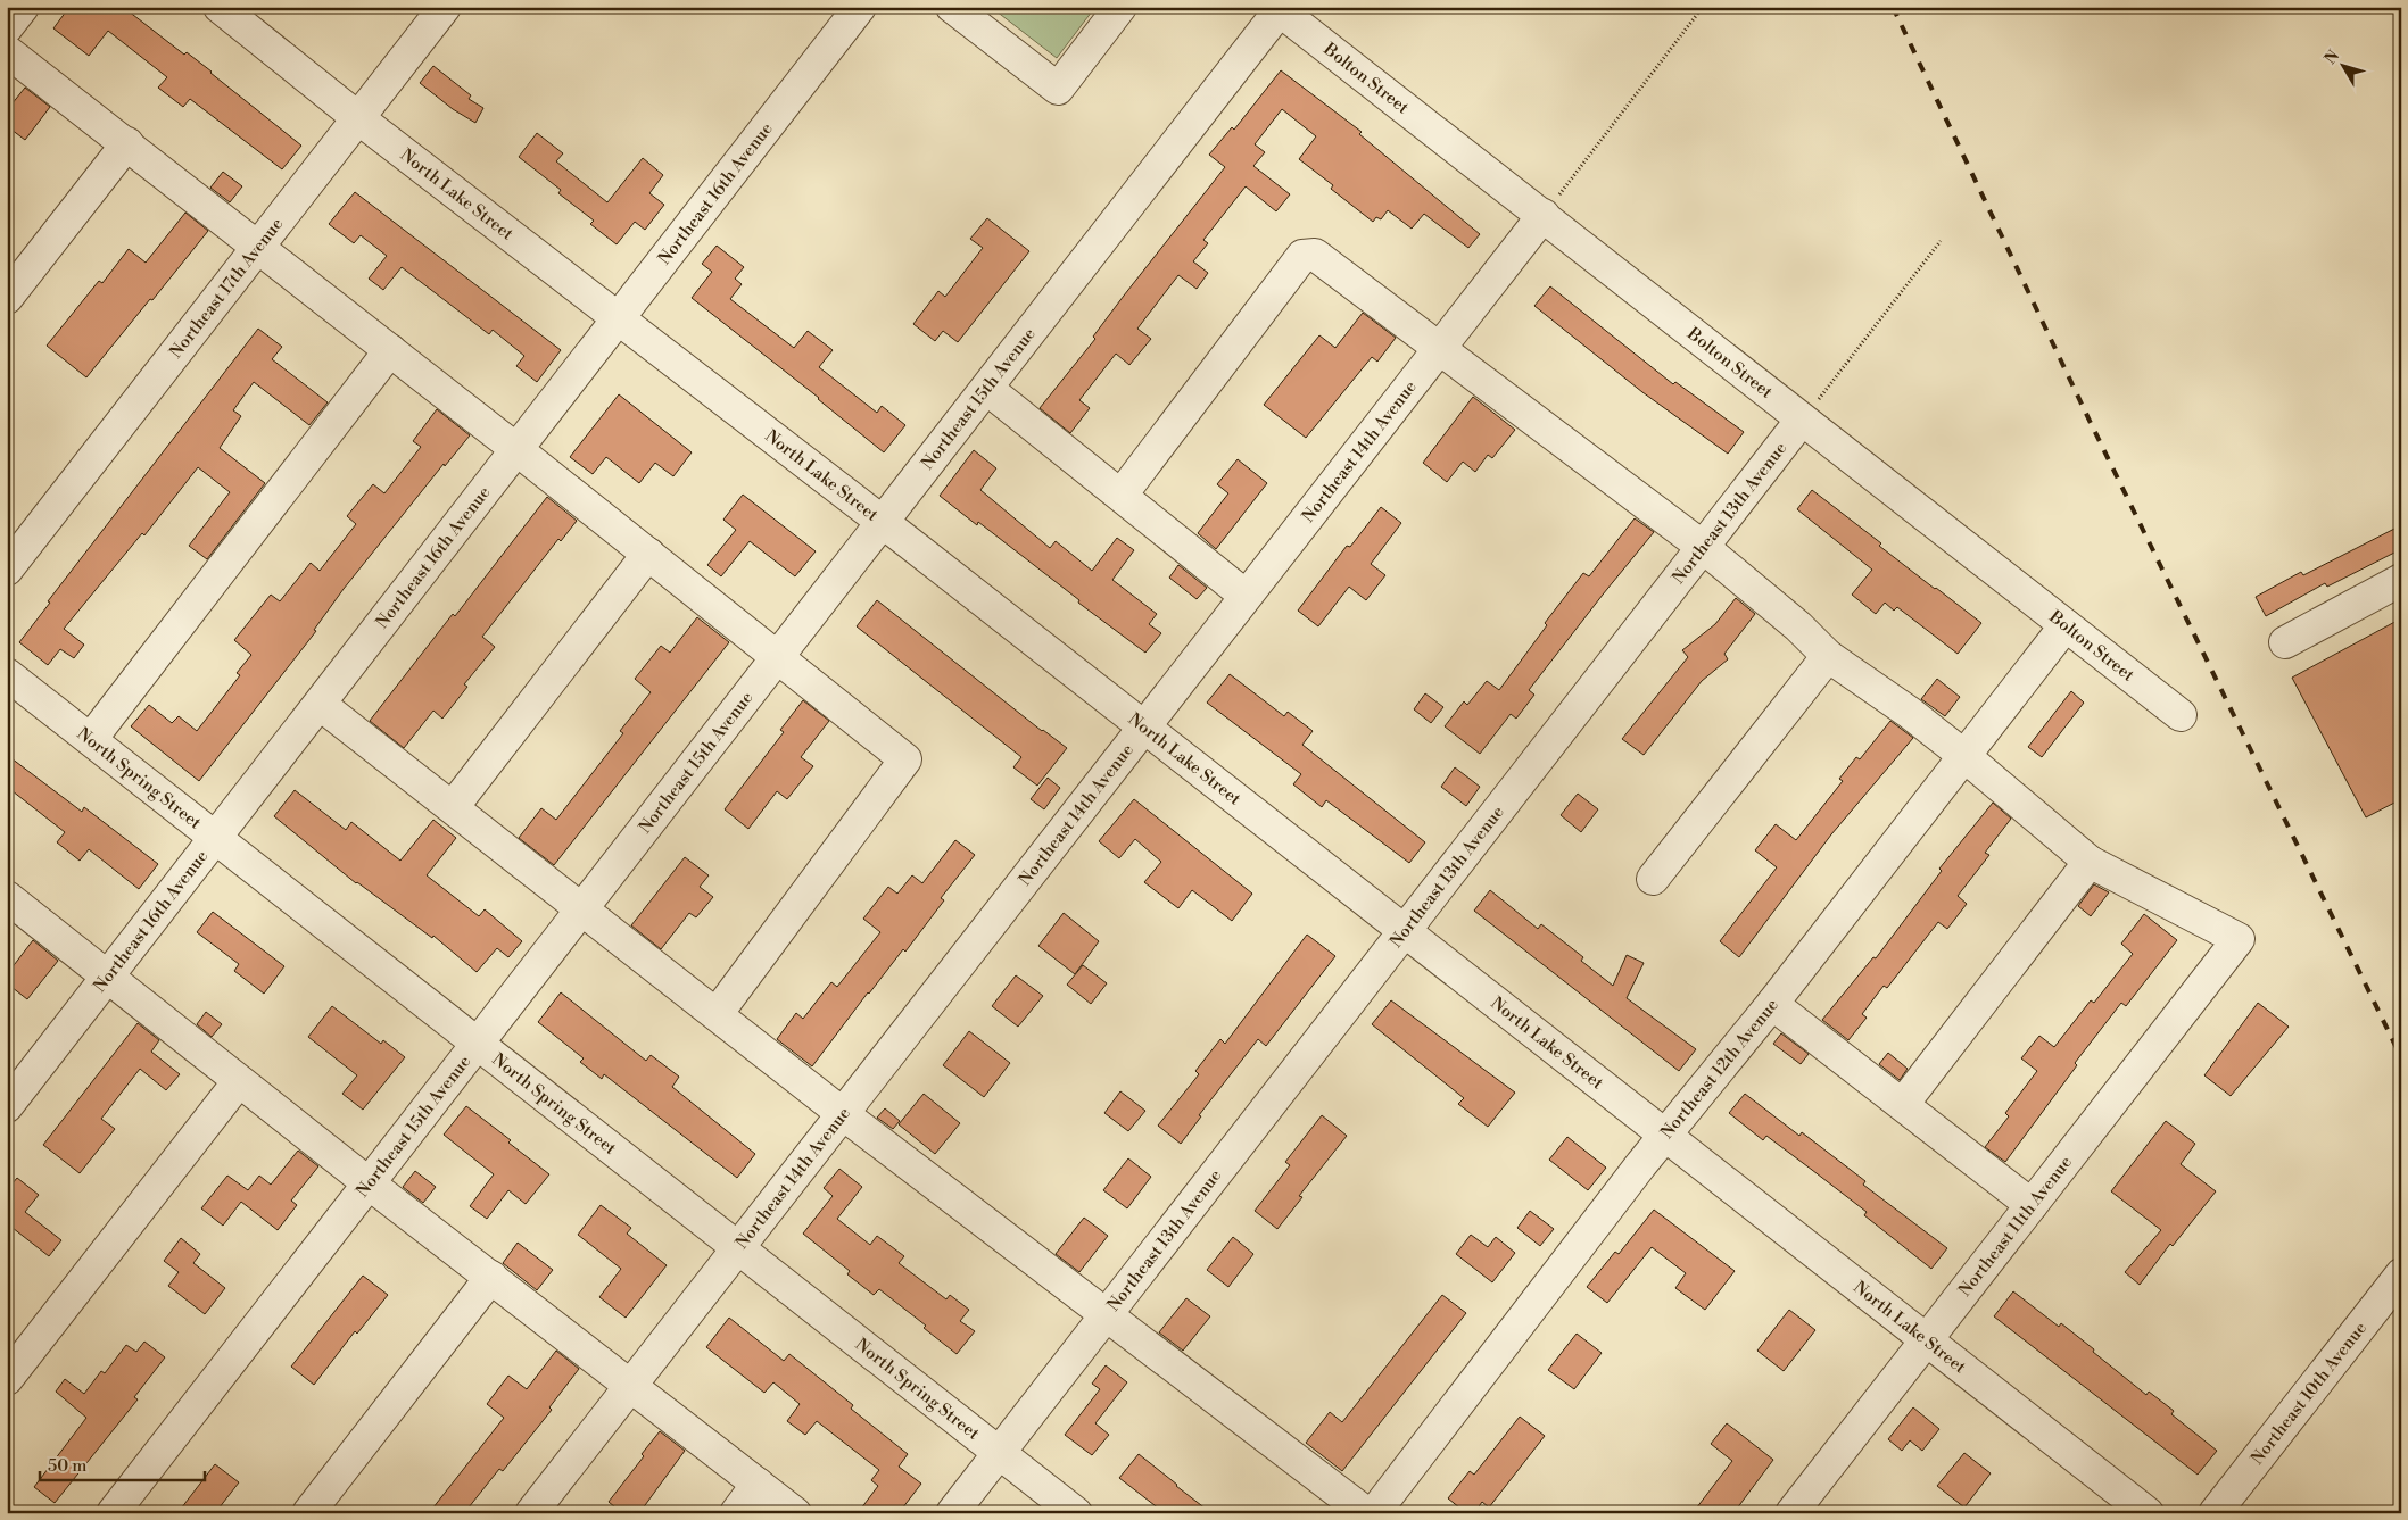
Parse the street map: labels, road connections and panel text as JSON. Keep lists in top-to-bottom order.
{
  "streets": {
    "street": [
      "Bolton Street",
      "North Lake Street",
      "Northeast 16th Avenue",
      "Northeast 17th Avenue",
      "Northeast 15th Avenue",
      "Northeast 14th Avenue",
      "Northeast 13th Avenue",
      "North Spring Street",
      "Northeast 12th Avenue",
      "Northeast 11th Avenue",
      "Northeast 10th Avenue"
    ]
  },
  "crossings": [
    ["Bolton Street", "Northeast 15th Avenue"],
    ["Bolton Street", "Northeast 14th Avenue"],
    ["Bolton Street", "Northeast 13th Avenue"],
    ["Bolton Street", "Northeast 12th Avenue"],
    ["North Lake Street", "Northeast 16th Avenue"],
    ["North Lake Street", "Northeast 17th Avenue"],
    ["North Lake Street", "Northeast 15th Avenue"],
    ["North Lake Street", "Northeast 14th Avenue"],
    ["North Lake Street", "Northeast 13th Avenue"],
    ["North Lake Street", "Northeast 12th Avenue"],
    ["North Lake Street", "Northeast 11th Avenue"],
    ["Northeast 16th Avenue", "North Spring Street"],
    ["Northeast 15th Avenue", "North Spring Street"],
    ["Northeast 14th Avenue", "North Spring Street"],
    ["Northeast 13th Avenue", "North Spring Street"]
  ],
  "scale_bar": "50 m",
  "north": "top left"
}
